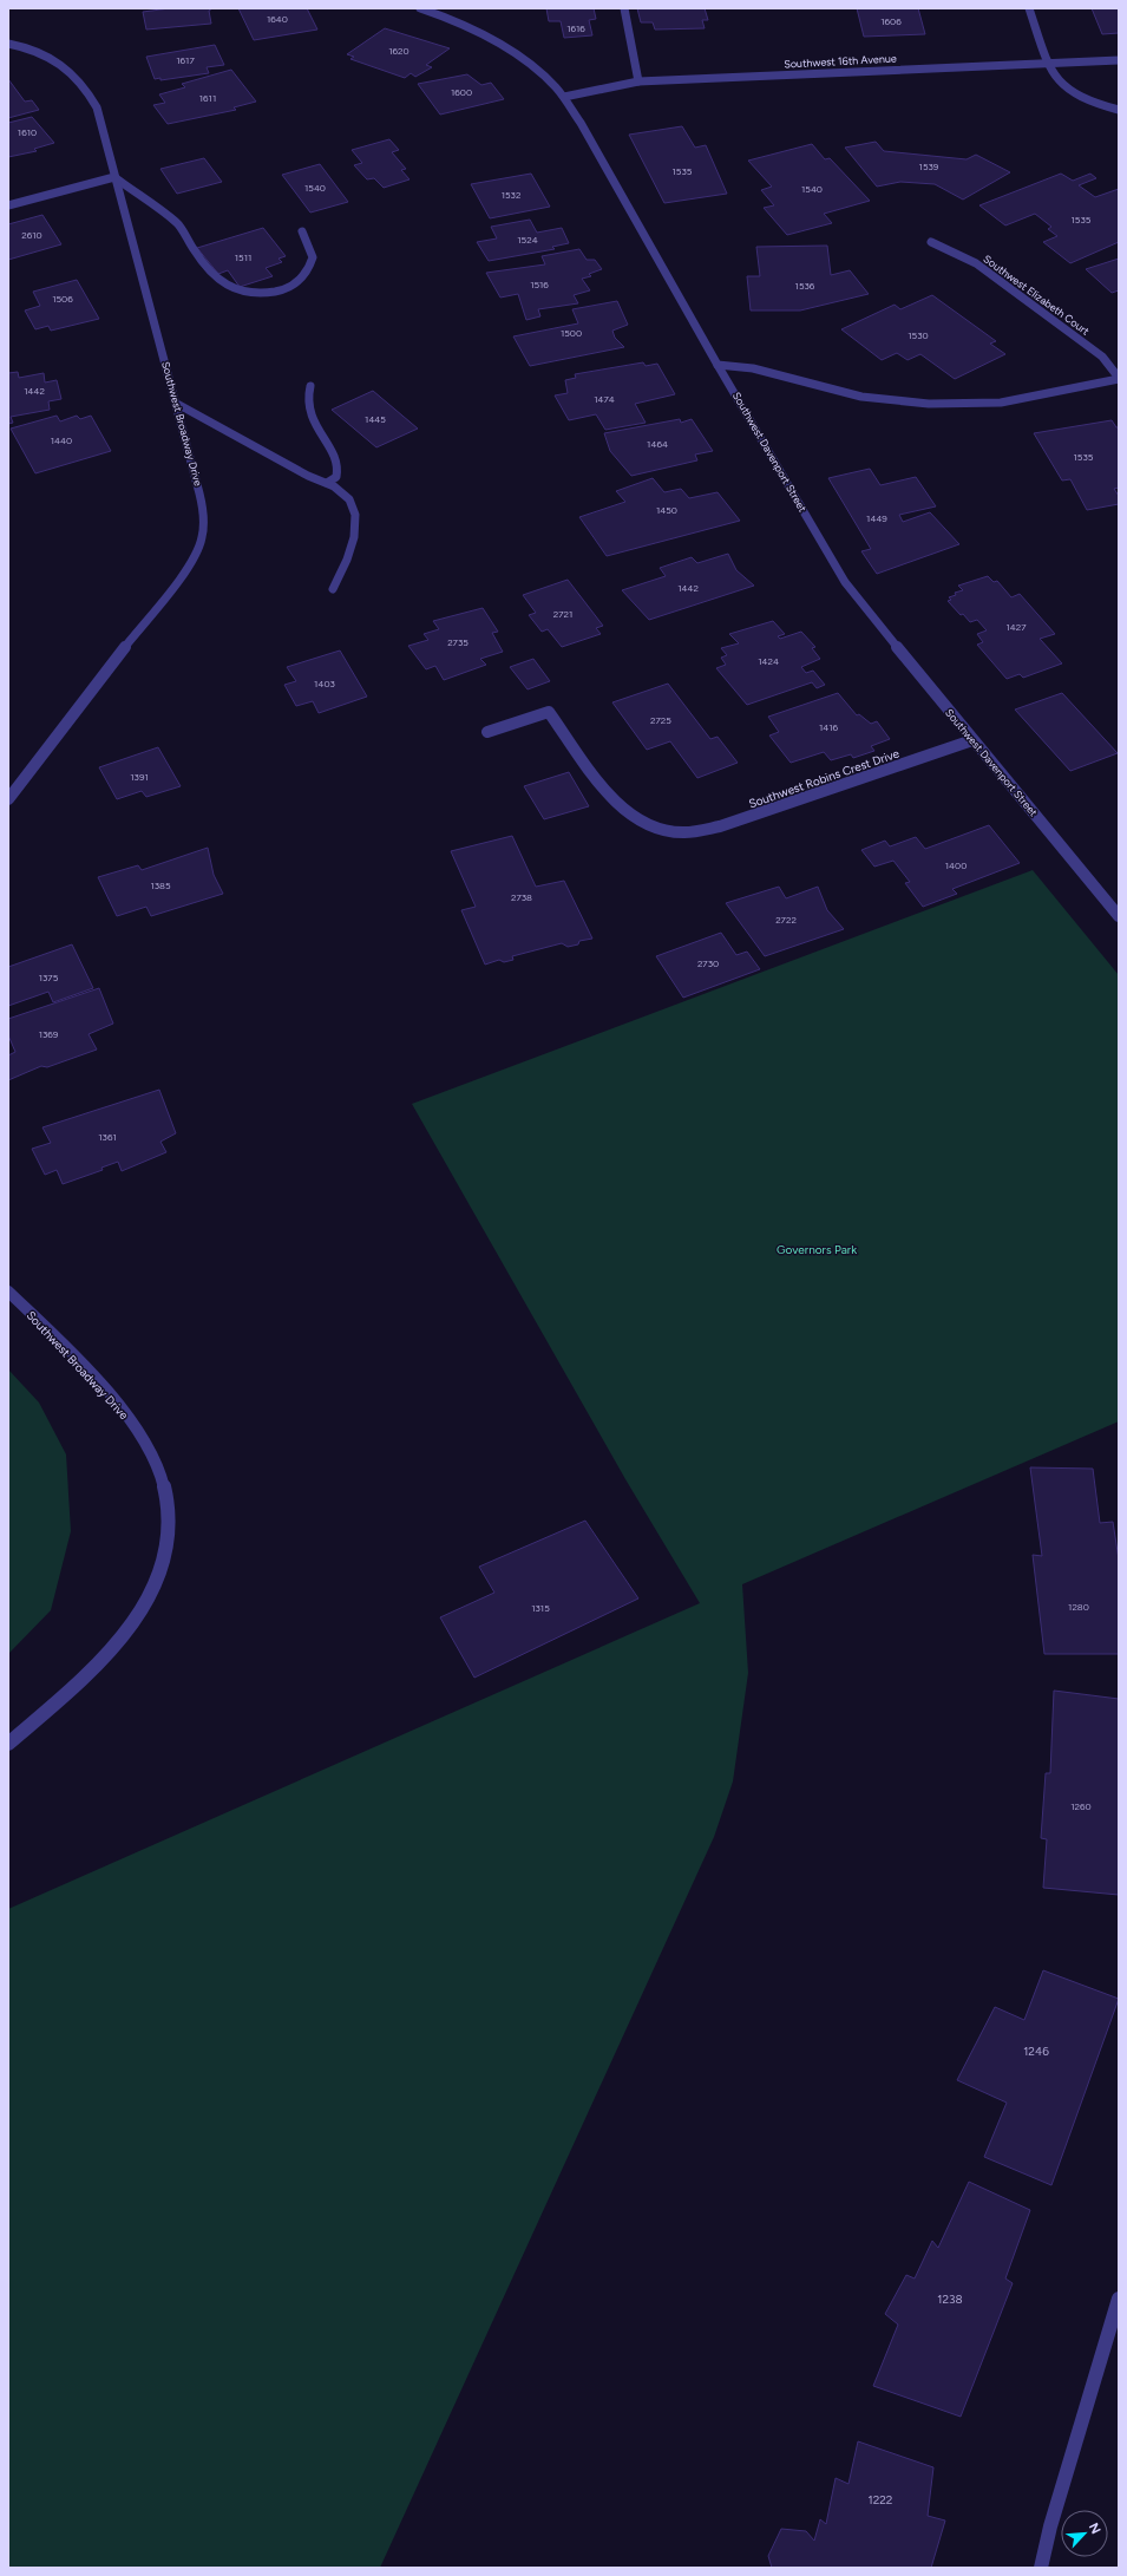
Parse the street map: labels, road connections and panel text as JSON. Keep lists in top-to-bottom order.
{
  "streets": {
    "street": [
      "Southwest 16th Avenue",
      "Southwest Elizabeth Court",
      "Southwest Broadway Drive",
      "Southwest Davenport Street",
      "Southwest Robins Crest Drive"
    ]
  },
  "crossings": [
    ["Southwest 16th Avenue", "Southwest Davenport Street"],
    ["Southwest Davenport Street", "Southwest Robins Crest Drive"]
  ],
  "parks": ["Governors Park"],
  "house_numbers": [
    "1640",
    "1606",
    "1616",
    "1620",
    "1617",
    "1600",
    "1611",
    "1610",
    "1539",
    "1535",
    "1540",
    "1540",
    "1532",
    "1535",
    "2610",
    "1524",
    "1511",
    "1516",
    "1536",
    "1506",
    "1500",
    "1530",
    "1442",
    "1474",
    "1445",
    "1440",
    "1464",
    "1535",
    "1450",
    "1449",
    "1442",
    "2721",
    "1427",
    "2735",
    "1424",
    "1403",
    "2725",
    "1416",
    "1391",
    "1400",
    "1385",
    "2738",
    "2722",
    "2730",
    "1375",
    "1369",
    "1361",
    "1280",
    "1315",
    "1260",
    "1246",
    "1238",
    "1222"
  ],
  "north": "top right"
}
